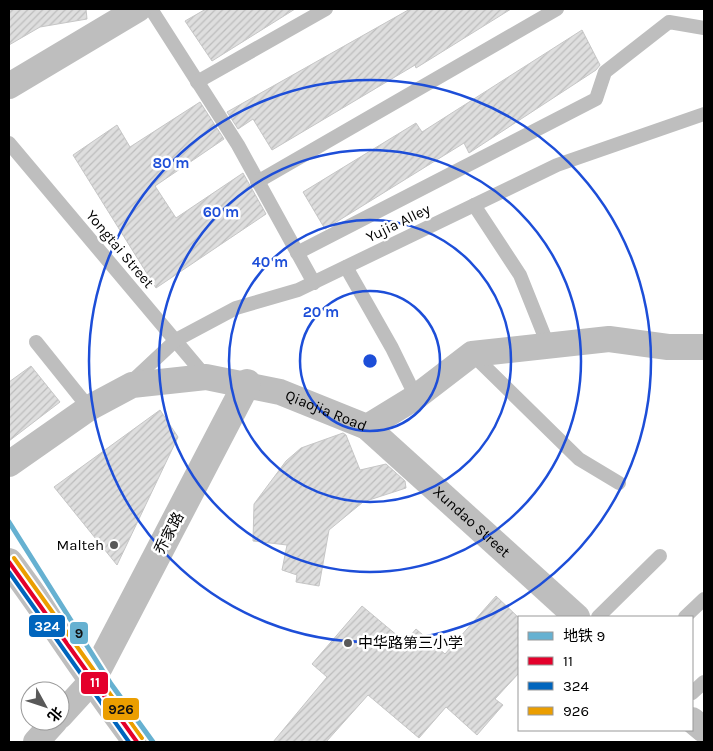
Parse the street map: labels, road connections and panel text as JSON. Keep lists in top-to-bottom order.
{
  "streets": {
    "street": ["Qiaojia Road", "Xundao Street", "乔家路"],
    "lane": ["Yujia Alley", "Yongtai Street"]
  },
  "crossings": [
    ["Yujia Alley", "Yongtai Street"],
    ["Yujia Alley", "Qiaojia Road"],
    ["Yongtai Street", "Qiaojia Road"],
    ["Qiaojia Road", "Xundao Street"],
    ["Qiaojia Road", "乔家路"]
  ],
  "places": ["Malteh", "中华路第三小学"],
  "lines": [
    "metro line 9",
    "transit line 926",
    "transit line 11",
    "transit line 324"
  ],
  "legend": [
    "地铁 9",
    "11",
    "324",
    "926"
  ],
  "north": "bottom right",
  "rings": [
    "80 m",
    "60 m",
    "40 m",
    "20 m"
  ]
}
